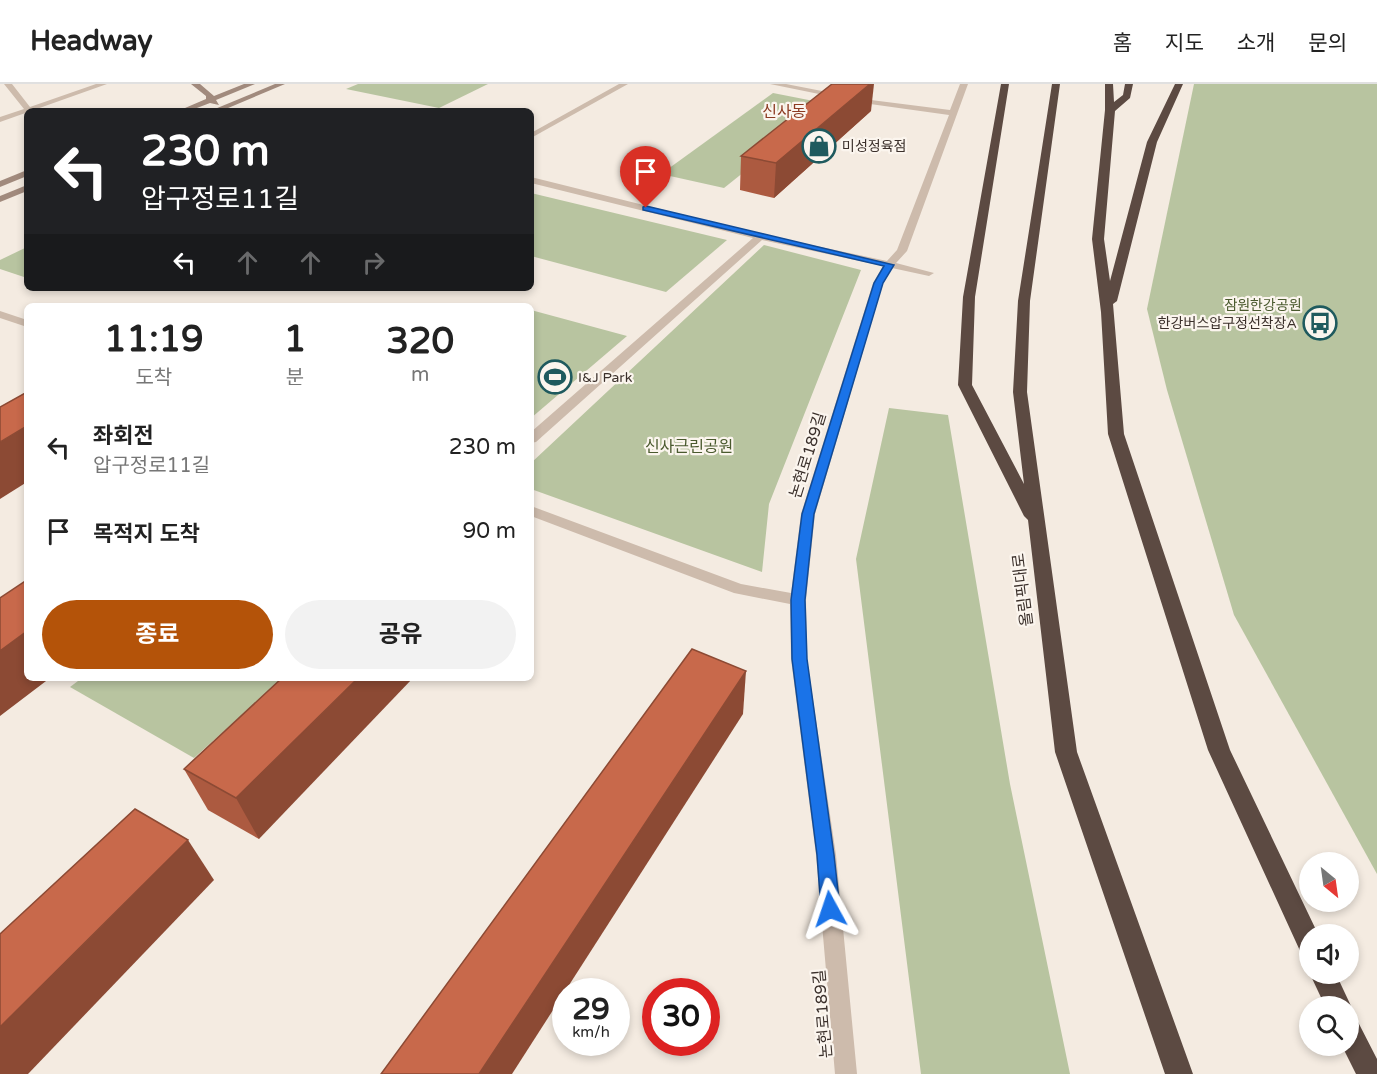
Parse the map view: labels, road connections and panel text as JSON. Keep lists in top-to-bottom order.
{
  "streets": {
    "highway": ["올림픽대로"],
    "street": ["논현로189길"]
  },
  "districts": ["신사동"],
  "parks": ["잠원한강공원", "신사근린공원"],
  "places": {
    "shop": ["미성정육점"],
    "bus stop": ["한강버스압구정선착장A"],
    "sports": ["I&J Park"]
  },
  "north": "bottom right",
  "page": {
    "header": "Headway",
    "nav": [
      "홈",
      "지도",
      "소개",
      "문의"
    ],
    "turn": ["230 m", "압구정로11길"],
    "eta": [
      "11:19",
      "도착",
      "1",
      "분",
      "320",
      "m"
    ],
    "list": [
      {
        "name": "좌회전",
        "note": "압구정로11길",
        "value": "230 m"
      },
      {
        "name": "목적지 도착",
        "value": "90 m"
      }
    ],
    "buttons": ["종료", "공유"],
    "speed": "29 km/h",
    "limit": "30"
  }
}
